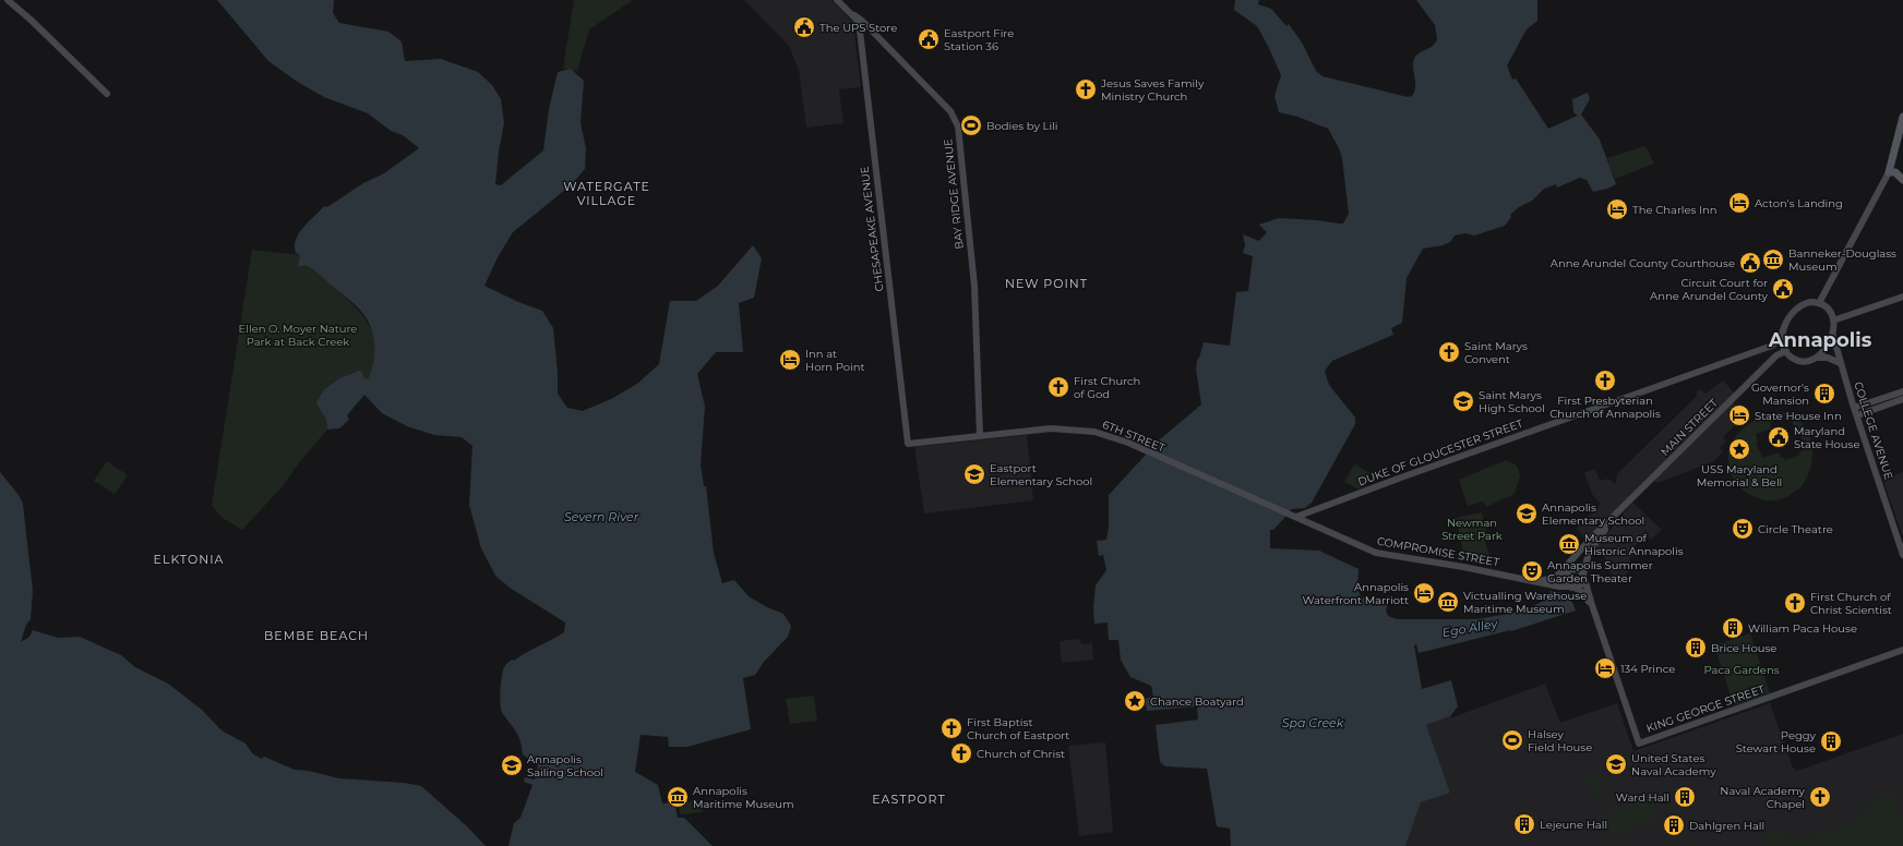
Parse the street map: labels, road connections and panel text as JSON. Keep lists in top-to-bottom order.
{
  "streets": {
    "main road": [
      "BAY RIDGE AVENUE",
      "CHESAPEAKE AVENUE",
      "MAIN STREET",
      "COLLEGE AVENUE",
      "6TH STREET",
      "DUKE OF GLOUCESTER STREET",
      "COMPROMISE STREET",
      "KING GEORGE STREET"
    ]
  },
  "crossings": [
    ["BAY RIDGE AVENUE", "CHESAPEAKE AVENUE"],
    ["BAY RIDGE AVENUE", "6TH STREET"],
    ["CHESAPEAKE AVENUE", "6TH STREET"],
    ["MAIN STREET", "COLLEGE AVENUE"],
    ["MAIN STREET", "DUKE OF GLOUCESTER STREET"],
    ["MAIN STREET", "COMPROMISE STREET"],
    ["COLLEGE AVENUE", "DUKE OF GLOUCESTER STREET"],
    ["6TH STREET", "COMPROMISE STREET"],
    ["DUKE OF GLOUCESTER STREET", "COMPROMISE STREET"]
  ],
  "districts": [
    "WATERGATE VILLAGE",
    "NEW POINT",
    "Annapolis",
    "ELKTONIA",
    "BEMBE BEACH",
    "EASTPORT"
  ],
  "water": ["Severn River", "Ego Alley", "Spa Creek"],
  "parks": ["Ellen O. Moyer Nature Park at Back Creek", "Newman Street Park", "Paca Gardens"],
  "places": {
    "public building": [
      "The UPS Store",
      "Eastport Fire Station 36",
      "Anne Arundel County Courthouse",
      "Circuit Court for Anne Arundel County",
      "Maryland State House"
    ],
    "church": [
      "Jesus Saves Family Ministry Church",
      "Saint Marys Convent",
      "First Presbyterian Church of Annapolis",
      "First Church of God",
      "First Church of Christ Scientist",
      "First Baptist Church of Eastport",
      "Church of Christ",
      "Naval Academy Chapel"
    ],
    "sports": ["Bodies by Lili", "Halsey Field House"],
    "hotel": [
      "Acton's Landing",
      "The Charles Inn",
      "Inn at Horn Point",
      "State House Inn",
      "Annapolis Waterfront Marriott",
      "134 Prince"
    ],
    "museum": [
      "Banneker-Douglass Museum",
      "Museum of Historic Annapolis",
      "Victualling Warehouse Maritime Museum",
      "Annapolis Maritime Museum"
    ],
    "building": [
      "Governor's Mansion",
      "William Paca House",
      "Brice House",
      "Peggy Stewart House",
      "Ward Hall",
      "Lejeune Hall",
      "Dahlgren Hall"
    ],
    "school or university": [
      "Saint Marys High School",
      "Eastport Elementary School",
      "Annapolis Elementary School",
      "United States Naval Academy",
      "Annapolis Sailing School"
    ],
    "place": ["USS Maryland Memorial & Bell", "Chance Boatyard"],
    "theatre": ["Circle Theatre", "Annapolis Summer Garden Theater"]
  }
}
